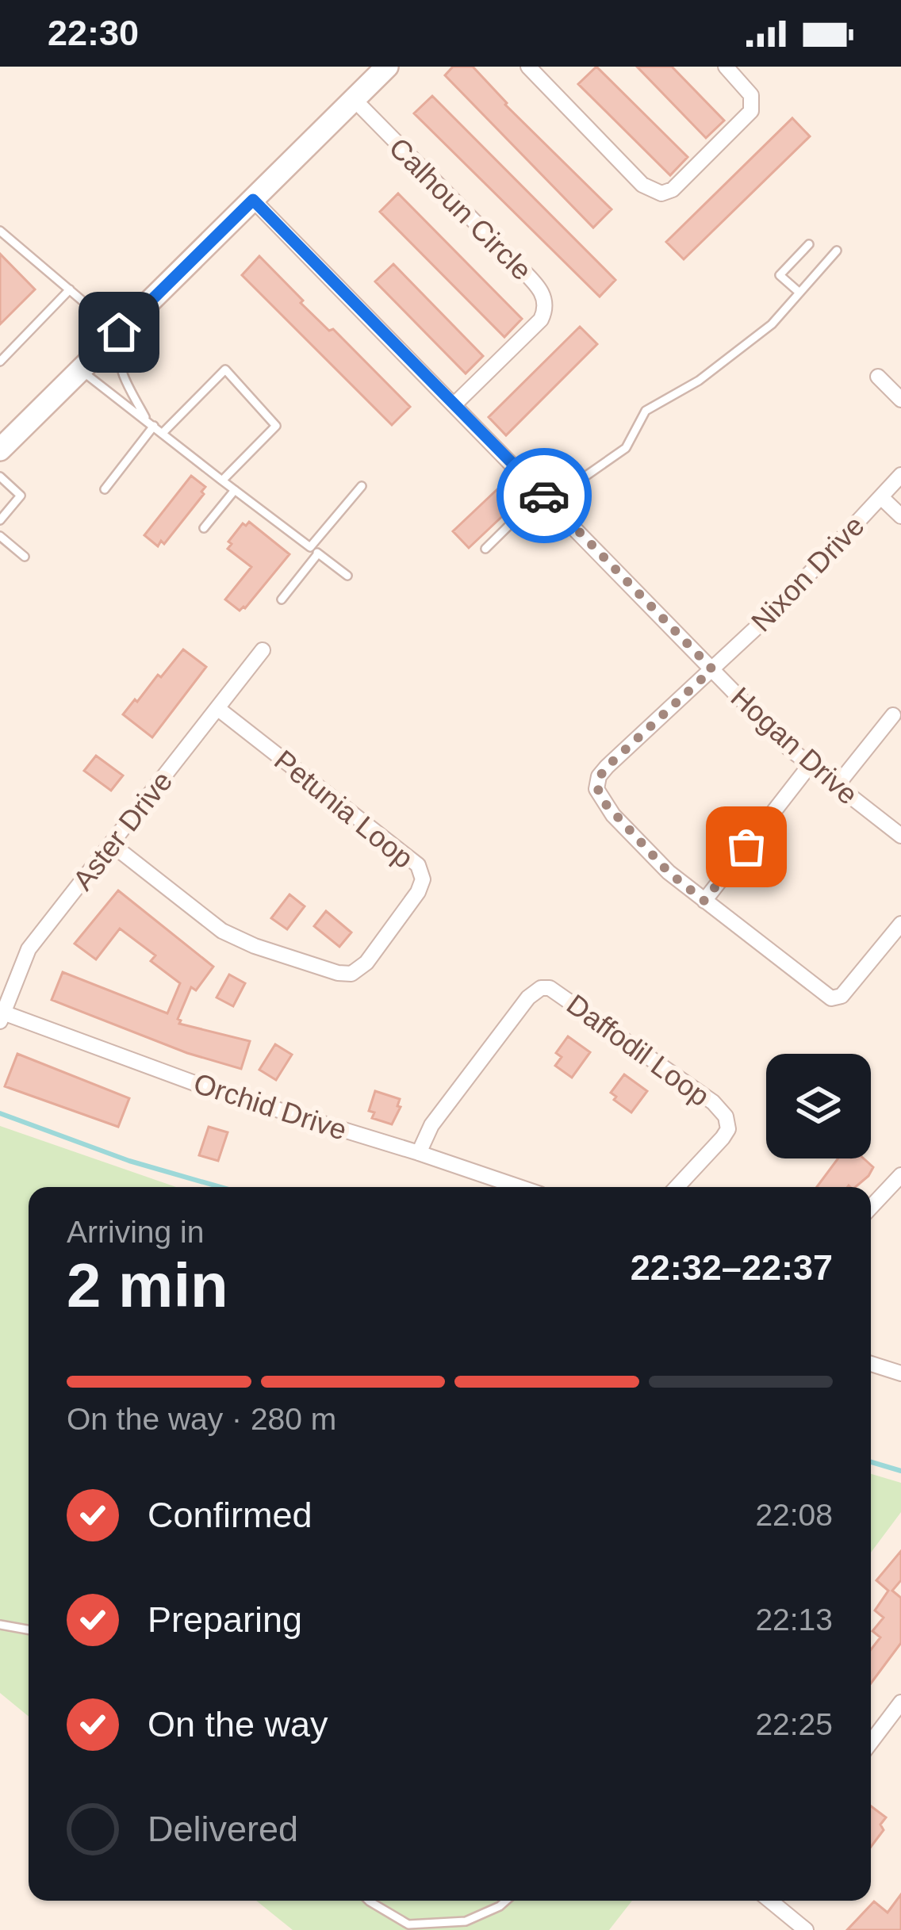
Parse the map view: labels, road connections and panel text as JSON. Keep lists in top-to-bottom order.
{
  "streets": {
    "street": [
      "Calhoun Circle",
      "Nixon Drive",
      "Hogan Drive",
      "Petunia Loop",
      "Aster Drive",
      "Daffodil Loop",
      "Orchid Drive"
    ]
  },
  "crossings": [
    ["Calhoun Circle", "Hogan Drive"],
    ["Nixon Drive", "Hogan Drive"],
    ["Petunia Loop", "Aster Drive"],
    ["Aster Drive", "Orchid Drive"],
    ["Daffodil Loop", "Orchid Drive"]
  ],
  "page": {
    "status": "22:30",
    "heading": ["2 min", "Arriving in", "22:32–22:37"],
    "bar": "On the way · 280 m",
    "list": [
      ["Confirmed", "22:08"],
      ["Preparing", "22:13"],
      ["On the way", "22:25"],
      "Delivered"
    ]
  }
}
